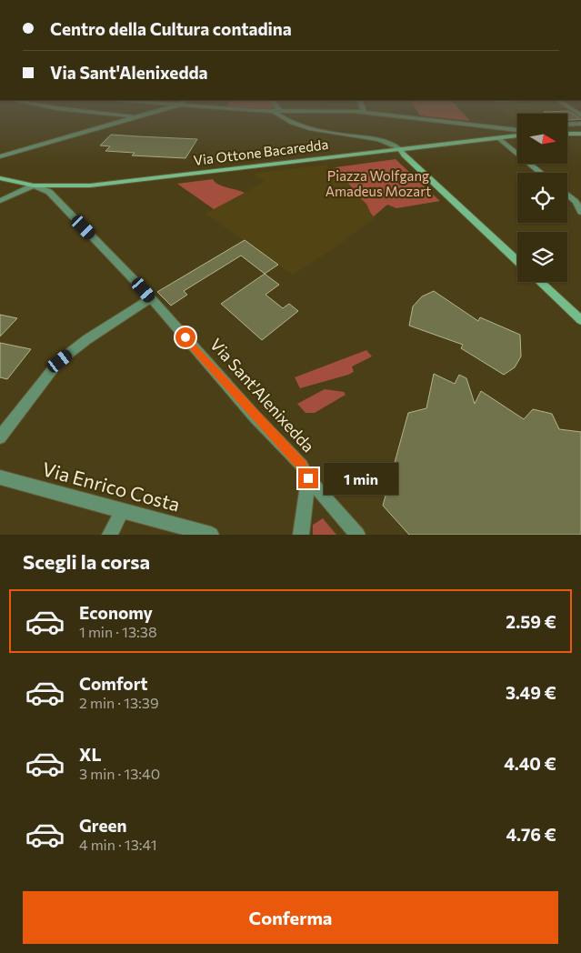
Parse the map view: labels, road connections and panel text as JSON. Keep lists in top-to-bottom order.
{
  "streets": {
    "street": ["Via Ottone Bacaredda", "Via Sant'Alenixedda", "Via Enrico Costa"]
  },
  "crossings": [
    ["Via Ottone Bacaredda", "Via Sant'Alenixedda"]
  ],
  "parks": ["Piazza Wolfgang Amadeus Mozart"],
  "north": "right",
  "page": {
    "banner": ["Centro della Cultura contadina", "Via Sant'Alenixedda"],
    "bubble": "1 min",
    "heading": "Scegli la corsa",
    "list": [
      {
        "name": "Economy",
        "note": "1 min · 13:38",
        "value": "2.59 €"
      },
      {
        "name": "Comfort",
        "note": "2 min · 13:39",
        "value": "3.49 €"
      },
      {
        "name": "XL",
        "note": "3 min · 13:40",
        "value": "4.40 €"
      },
      {
        "name": "Green",
        "note": "4 min · 13:41",
        "value": "4.76 €"
      }
    ],
    "buttons": "Conferma"
  }
}
